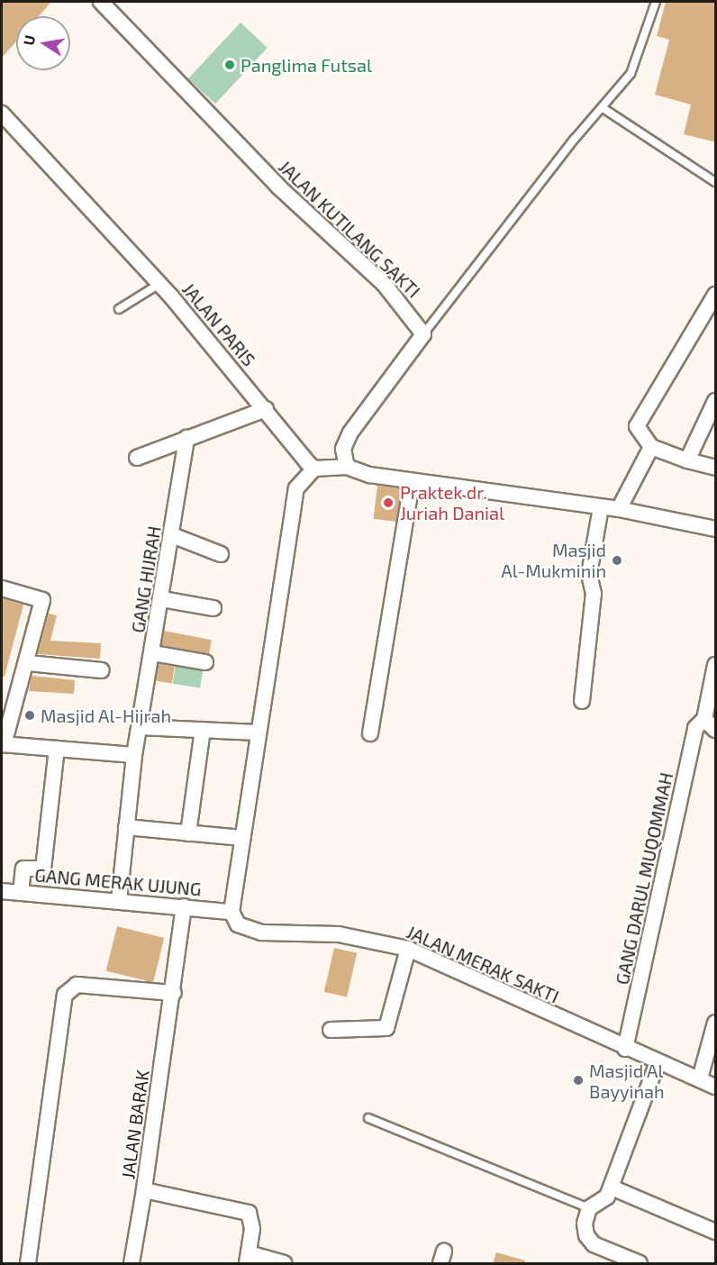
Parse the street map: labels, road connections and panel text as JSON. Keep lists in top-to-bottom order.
{
  "streets": {
    "street": [
      "JALAN KUTILANG SAKTI",
      "JALAN PARIS",
      "GANG HIJRAH",
      "GANG DARUL MUQOMMAH",
      "GANG MERAK UJUNG",
      "JALAN MERAK SAKTI",
      "JALAN BARAK"
    ]
  },
  "crossings": [
    ["GANG HIJRAH", "GANG MERAK UJUNG"],
    ["GANG DARUL MUQOMMAH", "JALAN MERAK SAKTI"],
    ["GANG MERAK UJUNG", "JALAN MERAK SAKTI"],
    ["GANG MERAK UJUNG", "JALAN BARAK"]
  ],
  "places": [
    "Panglima Futsal",
    "Praktek dr. Juriah Danial",
    "Masjid Al-Mukminin",
    "Masjid Al-Hijrah",
    "Masjid Al Bayyinah"
  ],
  "north": "left"
}
